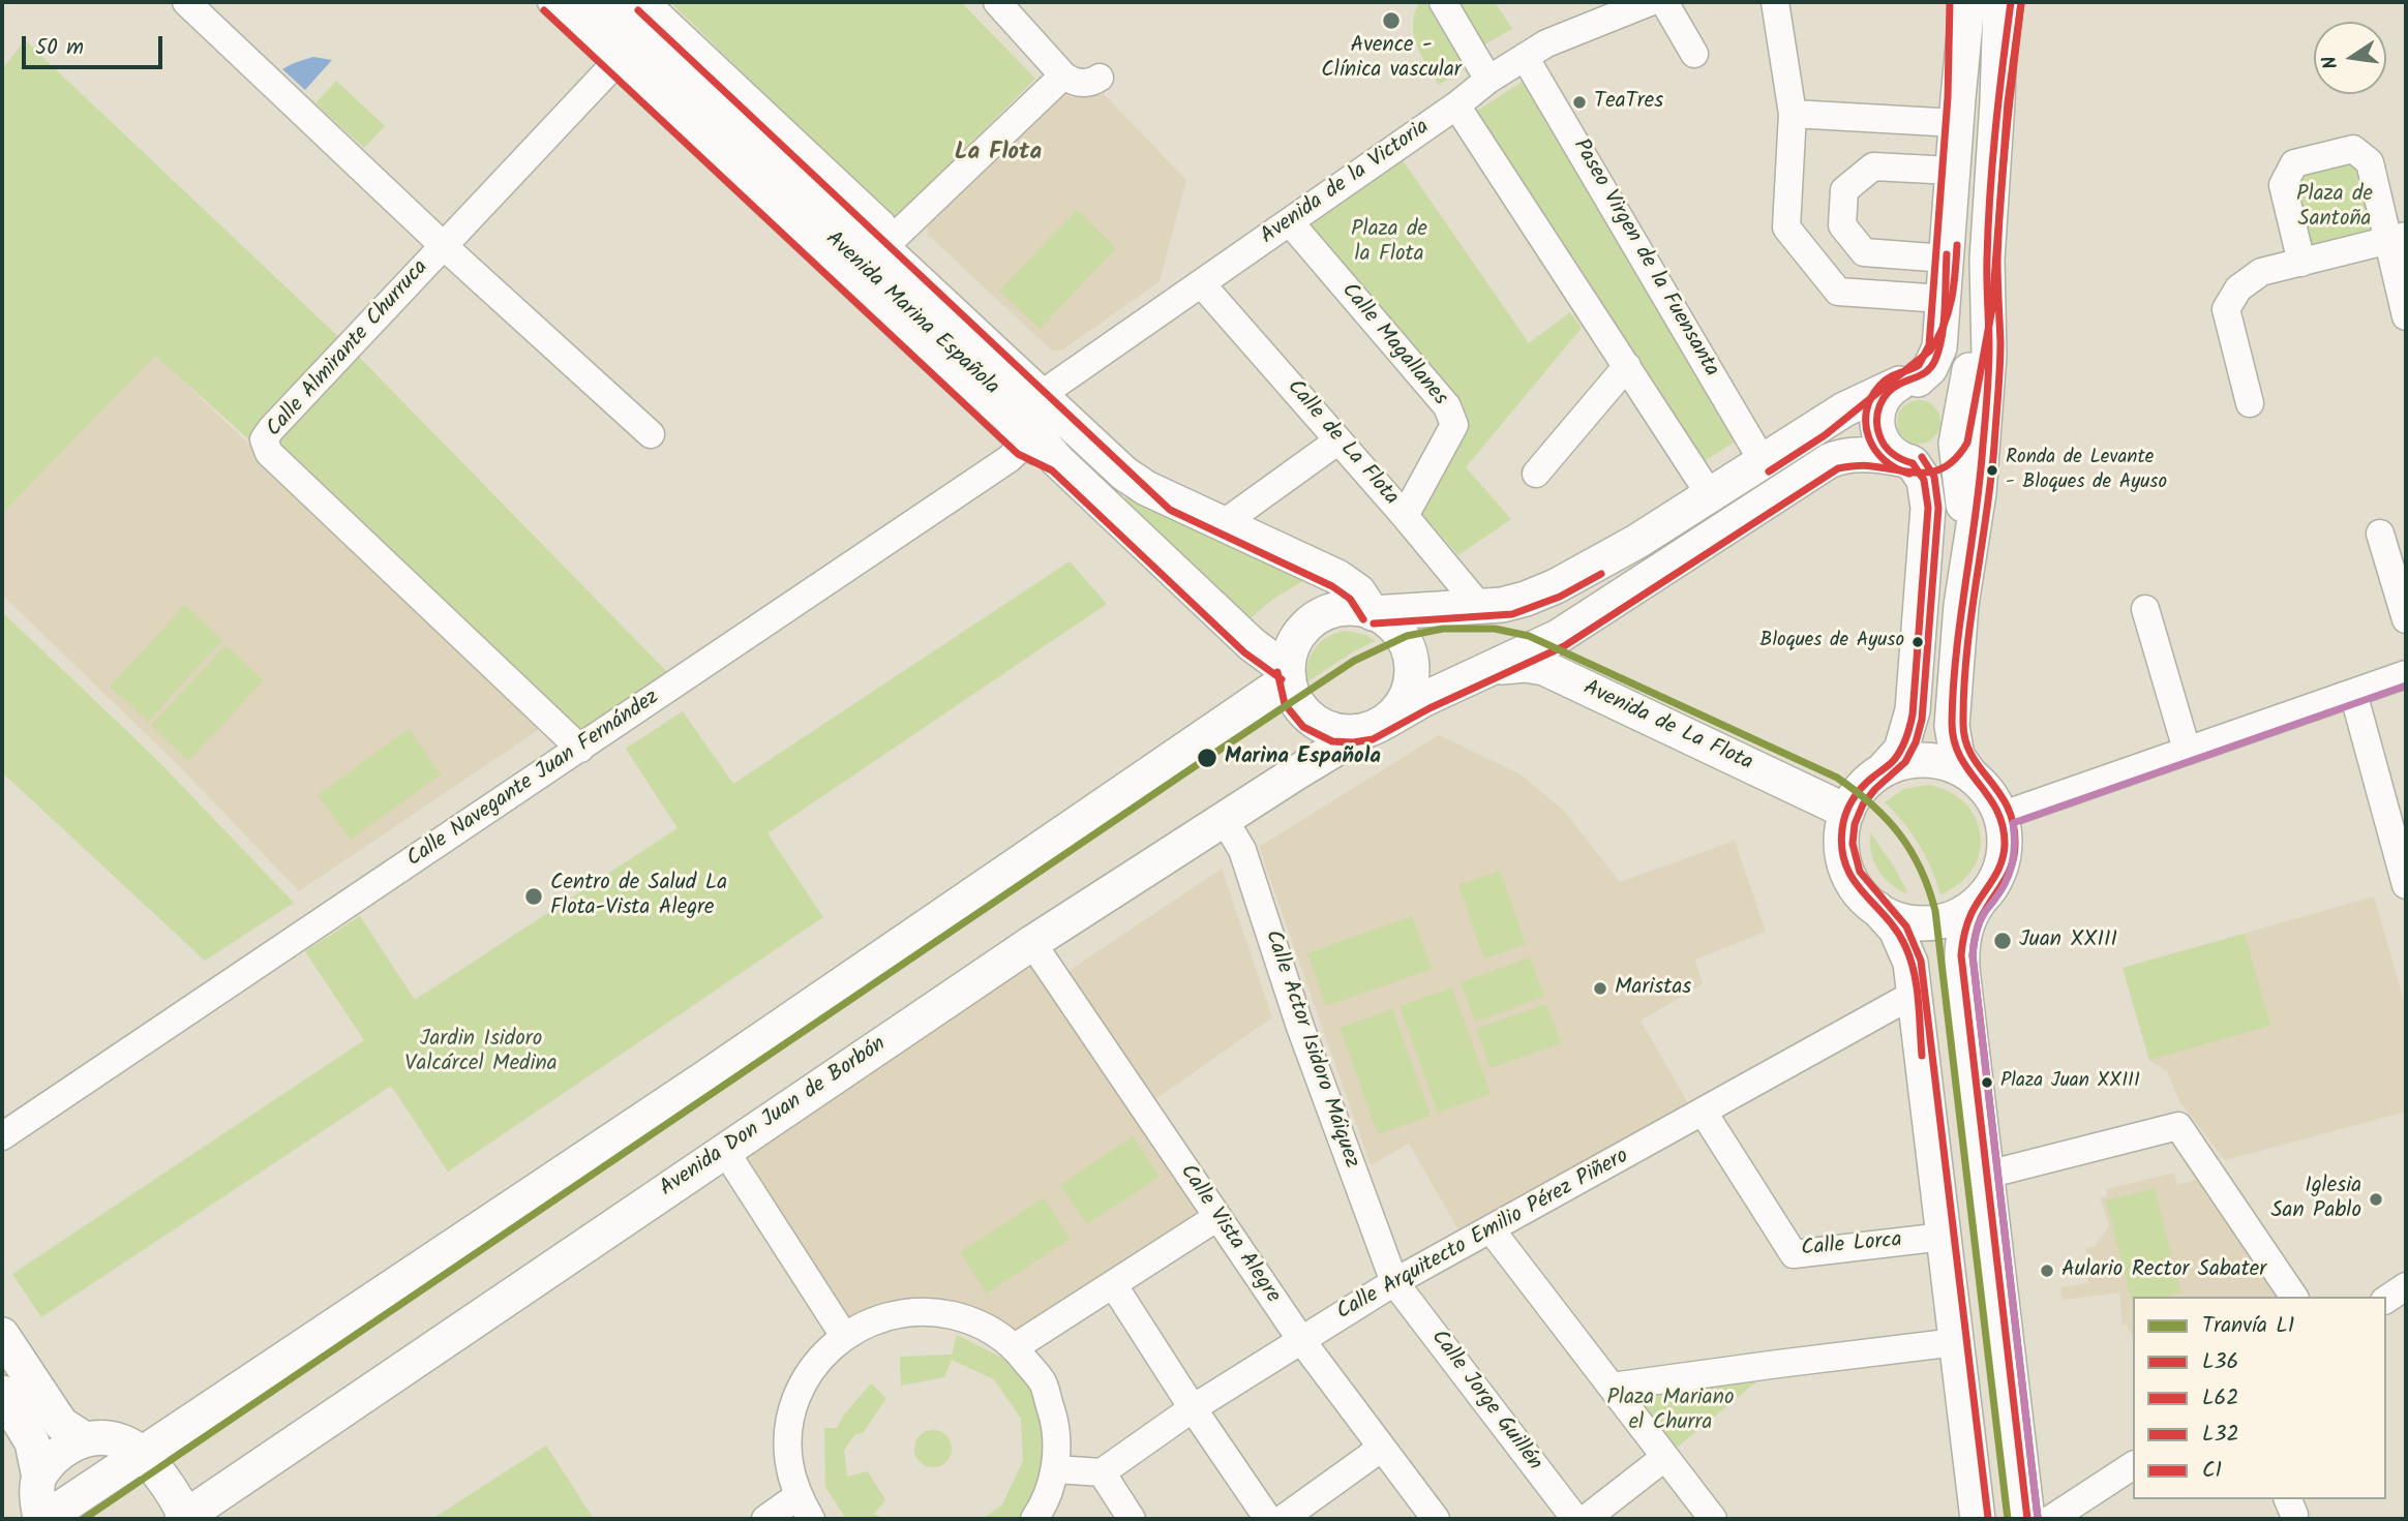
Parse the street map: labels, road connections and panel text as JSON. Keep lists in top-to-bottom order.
{
  "streets": {
    "main road": ["Avenida Marina Española", "Avenida de La Flota", "Avenida Don Juan de Borbón"],
    "street": [
      "Avenida de la Victoria",
      "Paseo Virgen de la Fuensanta",
      "Calle Magallanes",
      "Calle Almirante Churruca",
      "Calle de La Flota",
      "Calle Navegante Juan Fernández",
      "Calle Actor Isidoro Máiquez",
      "Calle Vista Alegre",
      "Calle Arquitecto Emilio Pérez Piñero",
      "Calle Lorca",
      "Calle Jorge Guillén"
    ]
  },
  "crossings": [
    ["Avenida de la Victoria", "Paseo Virgen de la Fuensanta"],
    ["Avenida de la Victoria", "Avenida Marina Española"],
    ["Avenida de la Victoria", "Calle Magallanes"],
    ["Avenida de la Victoria", "Calle de La Flota"],
    ["Avenida de la Victoria", "Calle Navegante Juan Fernández"],
    ["Avenida Marina Española", "Calle Almirante Churruca"],
    ["Avenida Marina Española", "Calle Navegante Juan Fernández"],
    ["Avenida Marina Española", "Avenida Don Juan de Borbón"],
    ["Calle Magallanes", "Calle de La Flota"],
    ["Calle Almirante Churruca", "Calle Navegante Juan Fernández"],
    ["Avenida de La Flota", "Avenida Don Juan de Borbón"],
    ["Calle Actor Isidoro Máiquez", "Avenida Don Juan de Borbón"],
    ["Calle Actor Isidoro Máiquez", "Calle Arquitecto Emilio Pérez Piñero"],
    ["Calle Actor Isidoro Máiquez", "Calle Jorge Guillén"],
    ["Avenida Don Juan de Borbón", "Calle Vista Alegre"],
    ["Calle Vista Alegre", "Calle Arquitecto Emilio Pérez Piñero"],
    ["Calle Arquitecto Emilio Pérez Piñero", "Calle Lorca"],
    ["Calle Arquitecto Emilio Pérez Piñero", "Calle Jorge Guillén"]
  ],
  "districts": ["La Flota"],
  "parks": [
    "Plaza de Santoña",
    "Plaza de la Flota",
    "Jardin Isidoro Valcárcel Medina",
    "Plaza Mariano el Churra"
  ],
  "places": [
    "Avence - Clínica vascular",
    "TeaTres",
    "Ronda de Levante - Bloques de Ayuso",
    "Bloques de Ayuso",
    "Marina Española",
    "Centro de Salud La Flota-Vista Alegre",
    "Juan XXIII",
    "Maristas",
    "Plaza Juan XXIII",
    "Iglesia San Pablo",
    "Aulario Rector Sabater"
  ],
  "lines": [
    "transit line L36",
    "transit line L32",
    "transit line L62",
    "transit line C1",
    "tram line L1"
  ],
  "legend": [
    "Tranvía L1",
    "L36",
    "L62",
    "L32",
    "C1"
  ],
  "scale_bar": "50 m",
  "north": "left"
}
